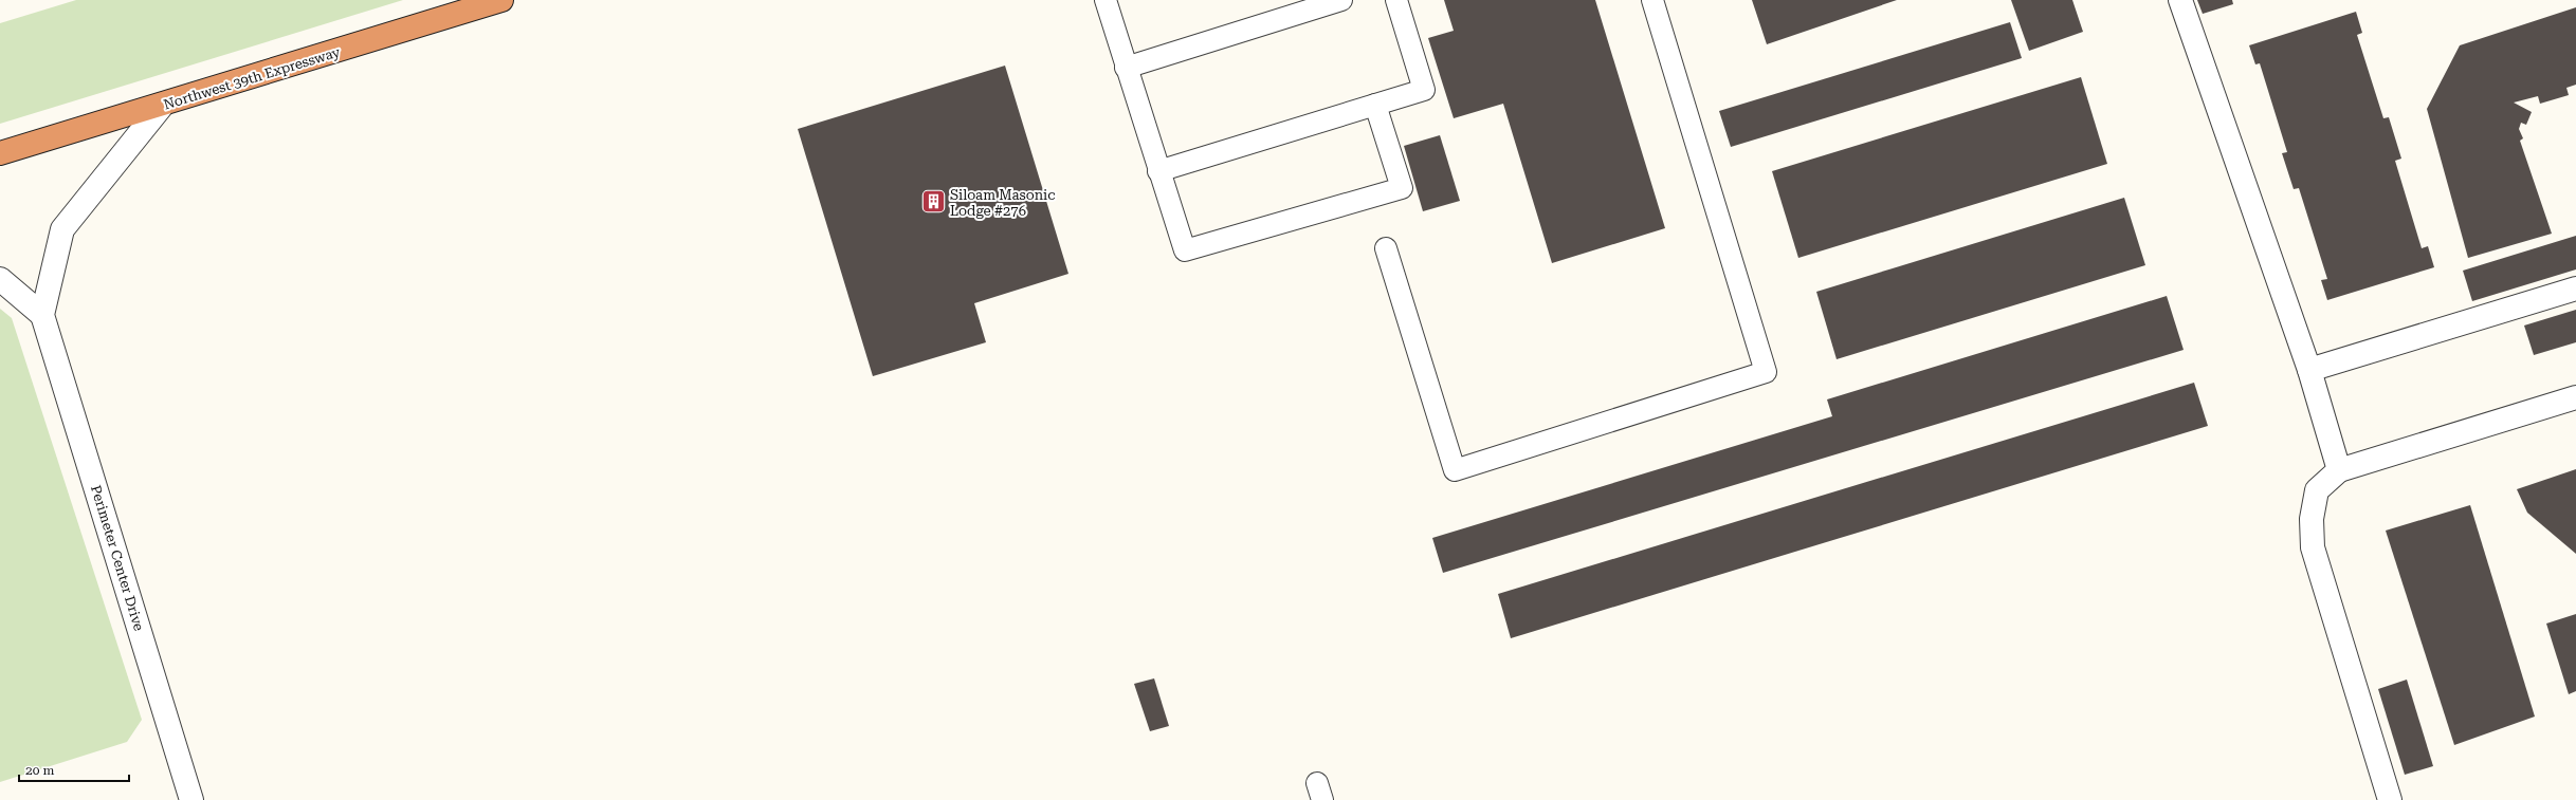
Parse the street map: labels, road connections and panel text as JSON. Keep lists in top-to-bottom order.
{
  "streets": {
    "highway": ["Northwest 39th Expressway"],
    "street": ["Perimeter Center Drive"]
  },
  "places": {
    "building": ["Siloam Masonic Lodge #276"]
  },
  "scale_bar": "20 m"
}
